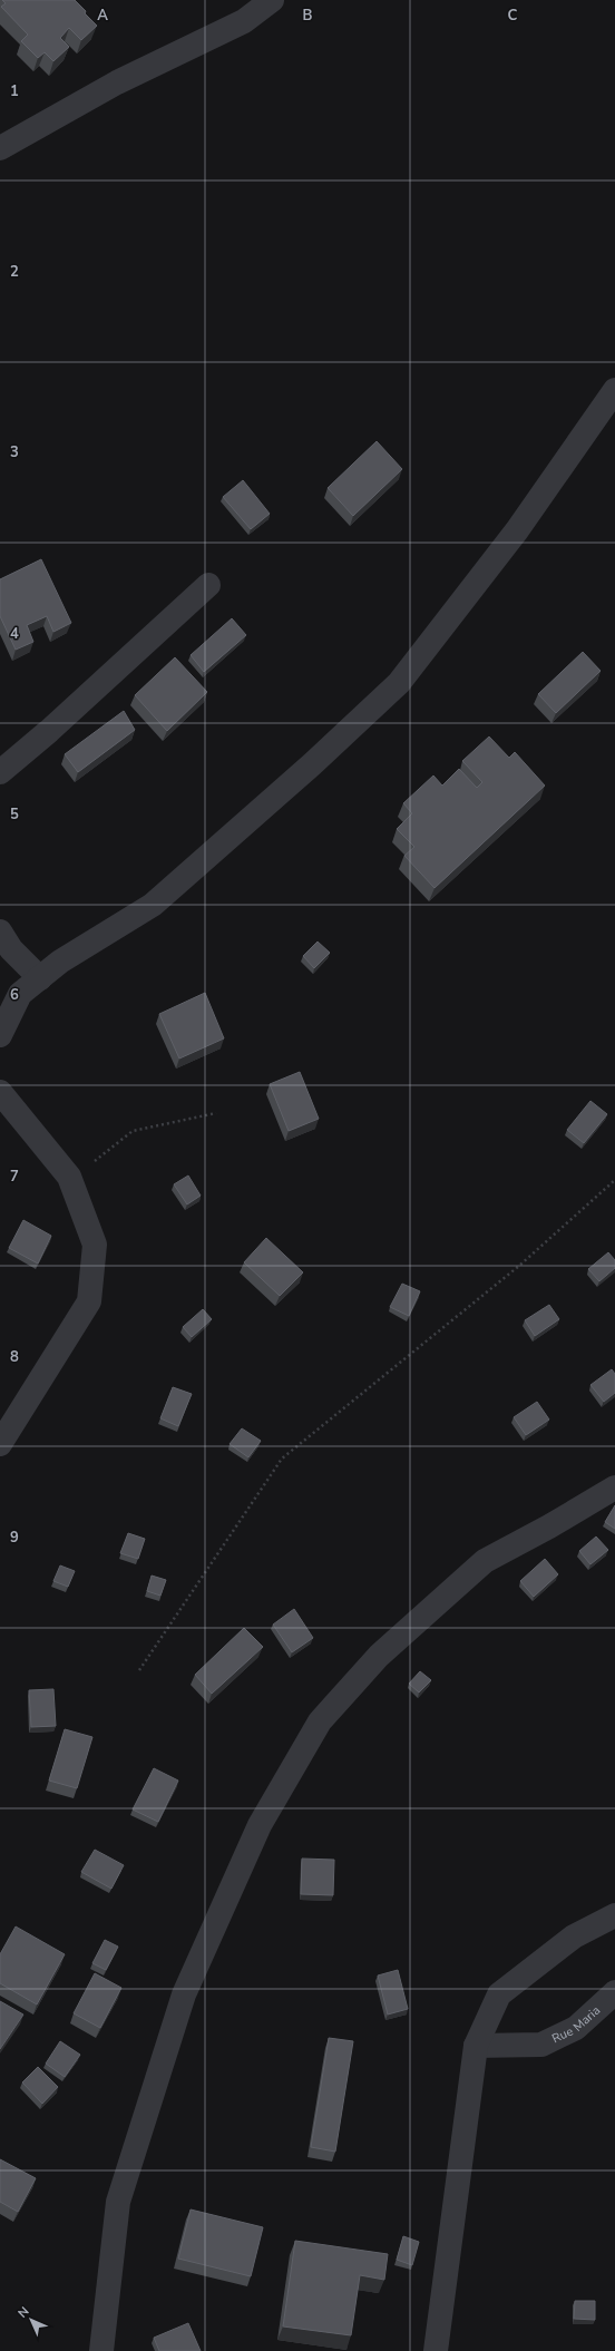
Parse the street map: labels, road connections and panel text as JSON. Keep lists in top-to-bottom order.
{
  "streets": {
    "street": ["Rue Maria"]
  },
  "north": "top left",
  "grid": {
    "columns": ["A", "B", "C"],
    "rows": [
      "1",
      "2",
      "3",
      "4",
      "5",
      "6",
      "7",
      "8",
      "9"
    ]
  }
}
